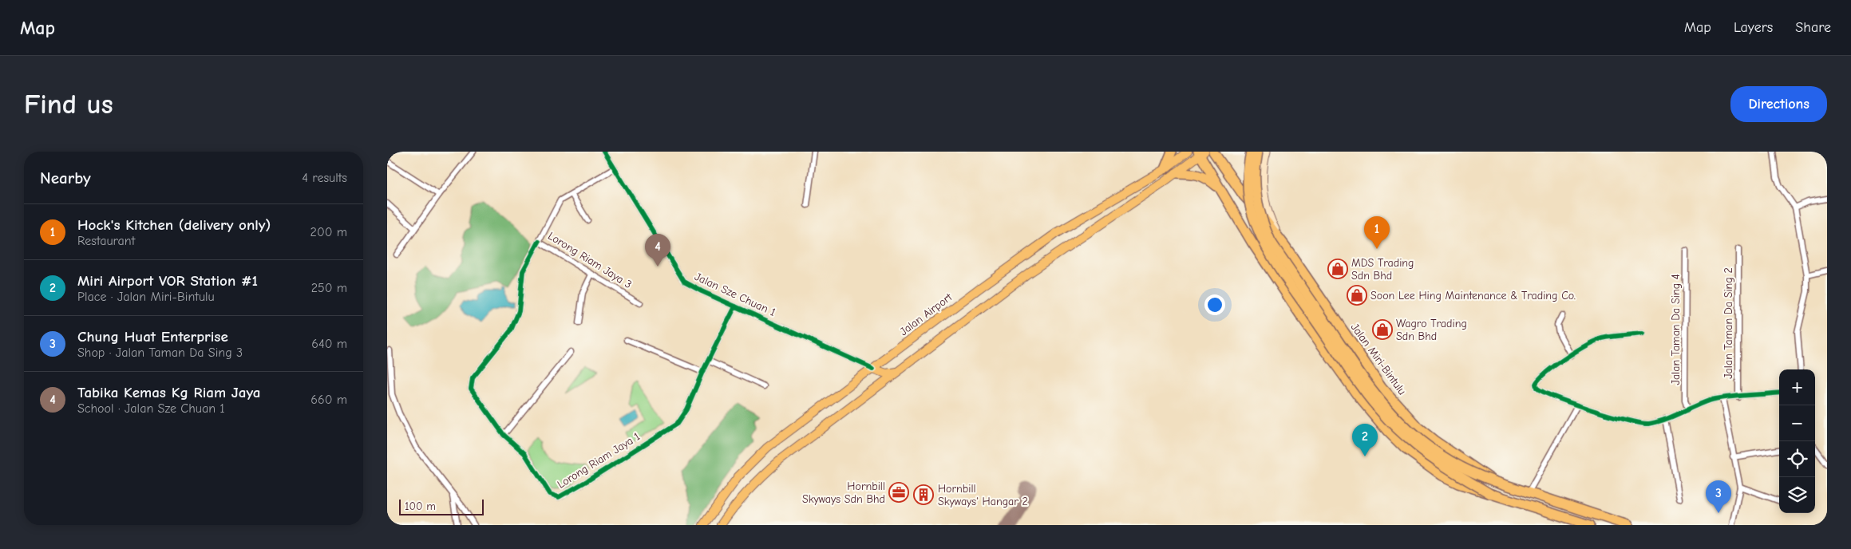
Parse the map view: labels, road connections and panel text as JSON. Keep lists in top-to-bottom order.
{
  "streets": {
    "highway": ["Jalan Miri-Bintulu"],
    "main road": ["Jalan Airport"],
    "street": [
      "Lorong Riam Jaya 3",
      "Jalan Sze Chuan 1",
      "Jalan Taman Da Sing 2",
      "Jalan Taman Da Sing 4",
      "Lorong Riam Jaya 1"
    ]
  },
  "crossings": [
    ["Lorong Riam Jaya 3", "Jalan Sze Chuan 1"],
    ["Lorong Riam Jaya 3", "Lorong Riam Jaya 1"],
    ["Jalan Sze Chuan 1", "Jalan Airport"],
    ["Jalan Sze Chuan 1", "Lorong Riam Jaya 1"]
  ],
  "places": {
    "shop": ["MDS Trading Sdn Bhd", "Soon Lee Hing Maintenance & Trading Co.", "Wagro Trading Sdn Bhd"],
    "office": ["Hornbill Skyways Sdn Bhd"],
    "building": ["Hornbill Skyways' Hangar 2"]
  },
  "scale_bar": "100 m",
  "page": {
    "header": "Map",
    "nav": ["Map", "Layers", "Share"],
    "buttons": "Directions",
    "title": "Find us",
    "heading": ["Nearby", "4 results"],
    "list": [
      {
        "mark": "1",
        "name": "Hock's Kitchen (delivery only)",
        "note": "Restaurant",
        "value": "200 m"
      },
      {
        "mark": "2",
        "name": "Miri Airport VOR Station #1",
        "note": "Place · Jalan Miri-Bintulu",
        "value": "250 m"
      },
      {
        "mark": "3",
        "name": "Chung Huat Enterprise",
        "note": "Shop · Jalan Taman Da Sing 3",
        "value": "640 m"
      },
      {
        "mark": "4",
        "name": "Tabika Kemas Kg Riam Jaya",
        "note": "School · Jalan Sze Chuan 1",
        "value": "660 m"
      }
    ],
    "pins": [
      "1",
      "4",
      "2",
      "3"
    ],
    "map_buttons": ["+", "−"],
    "scale": "100 m"
  }
}
